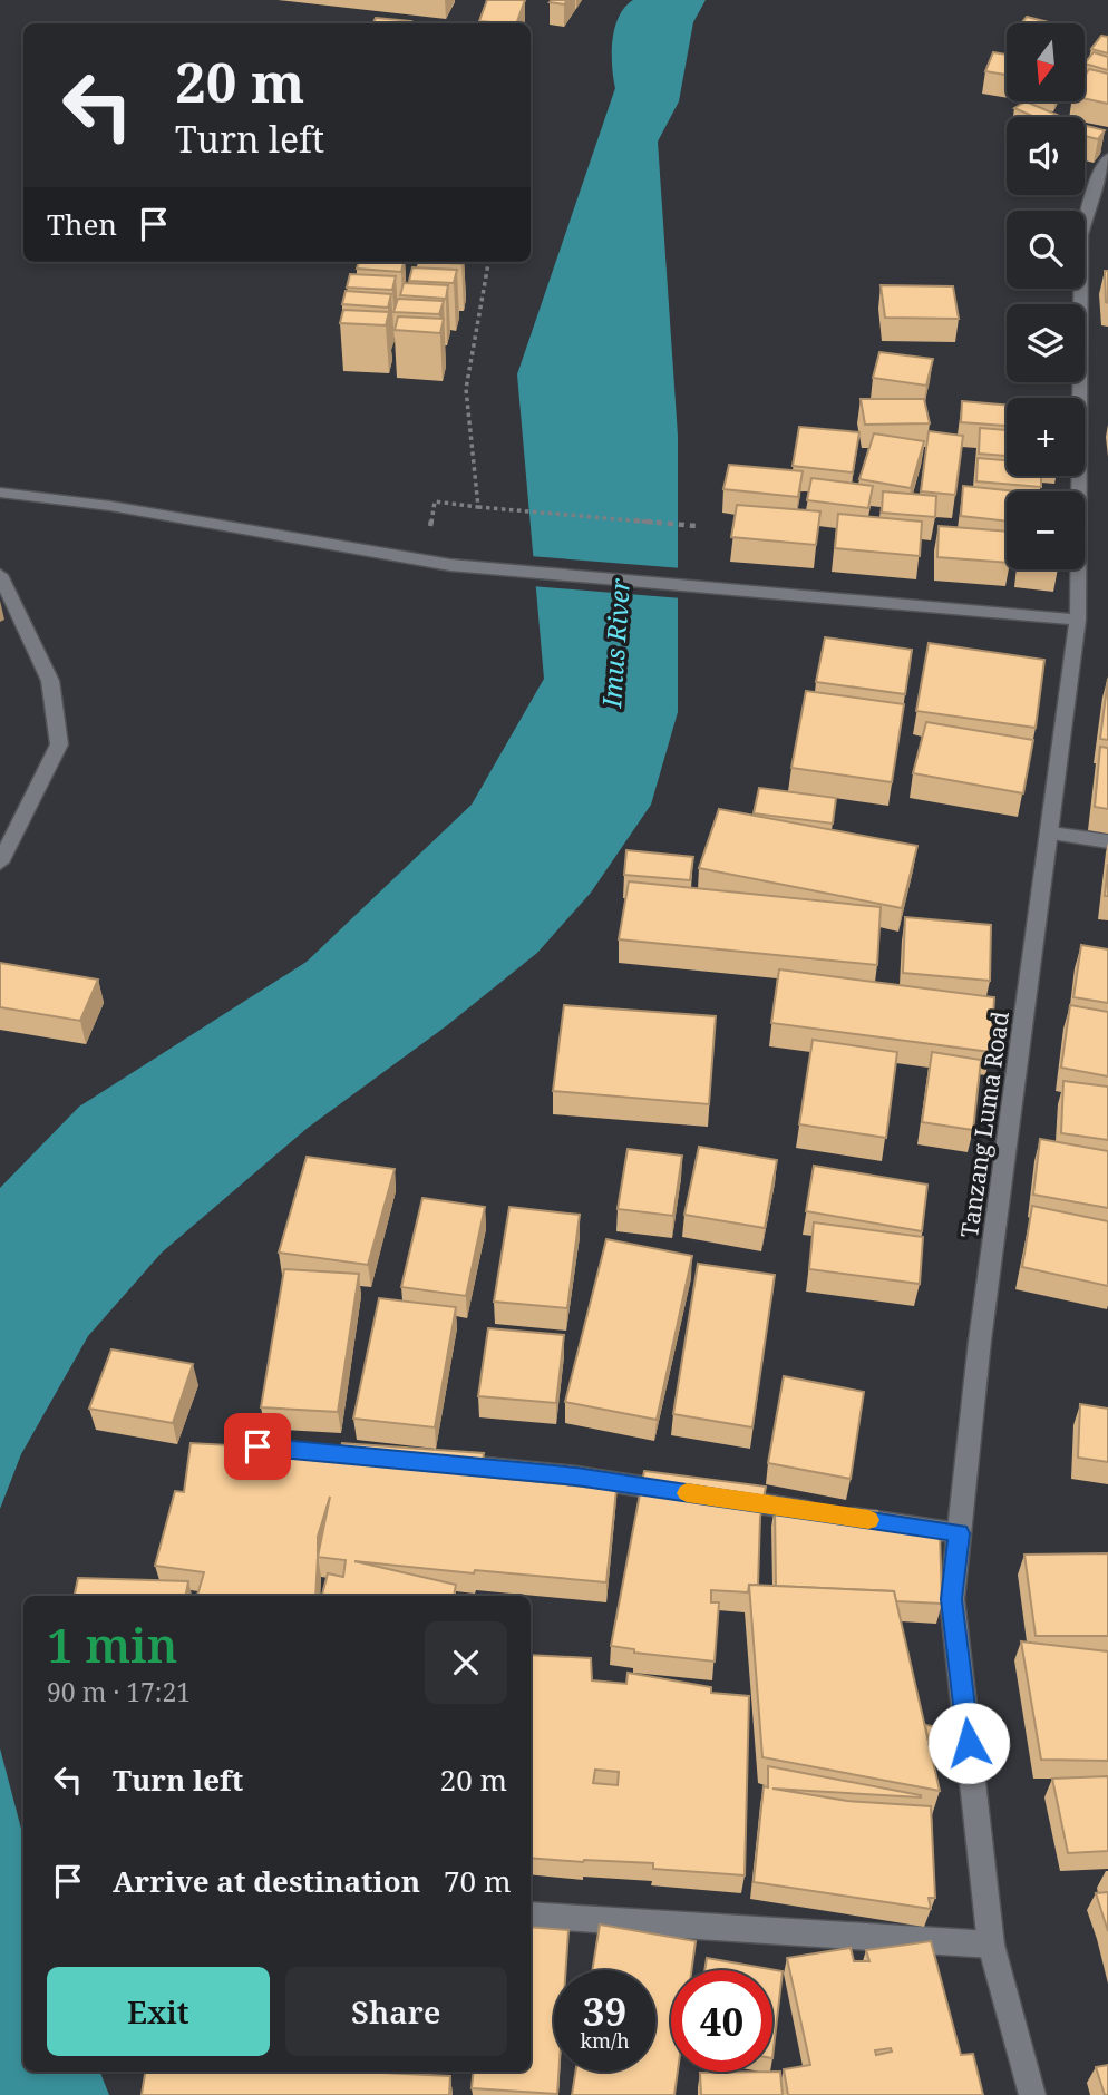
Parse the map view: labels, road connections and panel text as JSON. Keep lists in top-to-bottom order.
{
  "streets": {
    "street": ["Tanzang Luma Road"]
  },
  "water": ["Imus River"],
  "north": "bottom",
  "page": {
    "map_buttons": ["+", "−"],
    "turn": ["20 m", "Turn left"],
    "then": "Then",
    "heading": ["1 min", "90 m · 17:21"],
    "list": [
      {
        "name": "Turn left",
        "value": "20 m"
      },
      {
        "name": "Arrive at destination",
        "value": "70 m"
      }
    ],
    "buttons": ["Exit", "Share"],
    "speed": "39 km/h",
    "limit": "40"
  }
}
